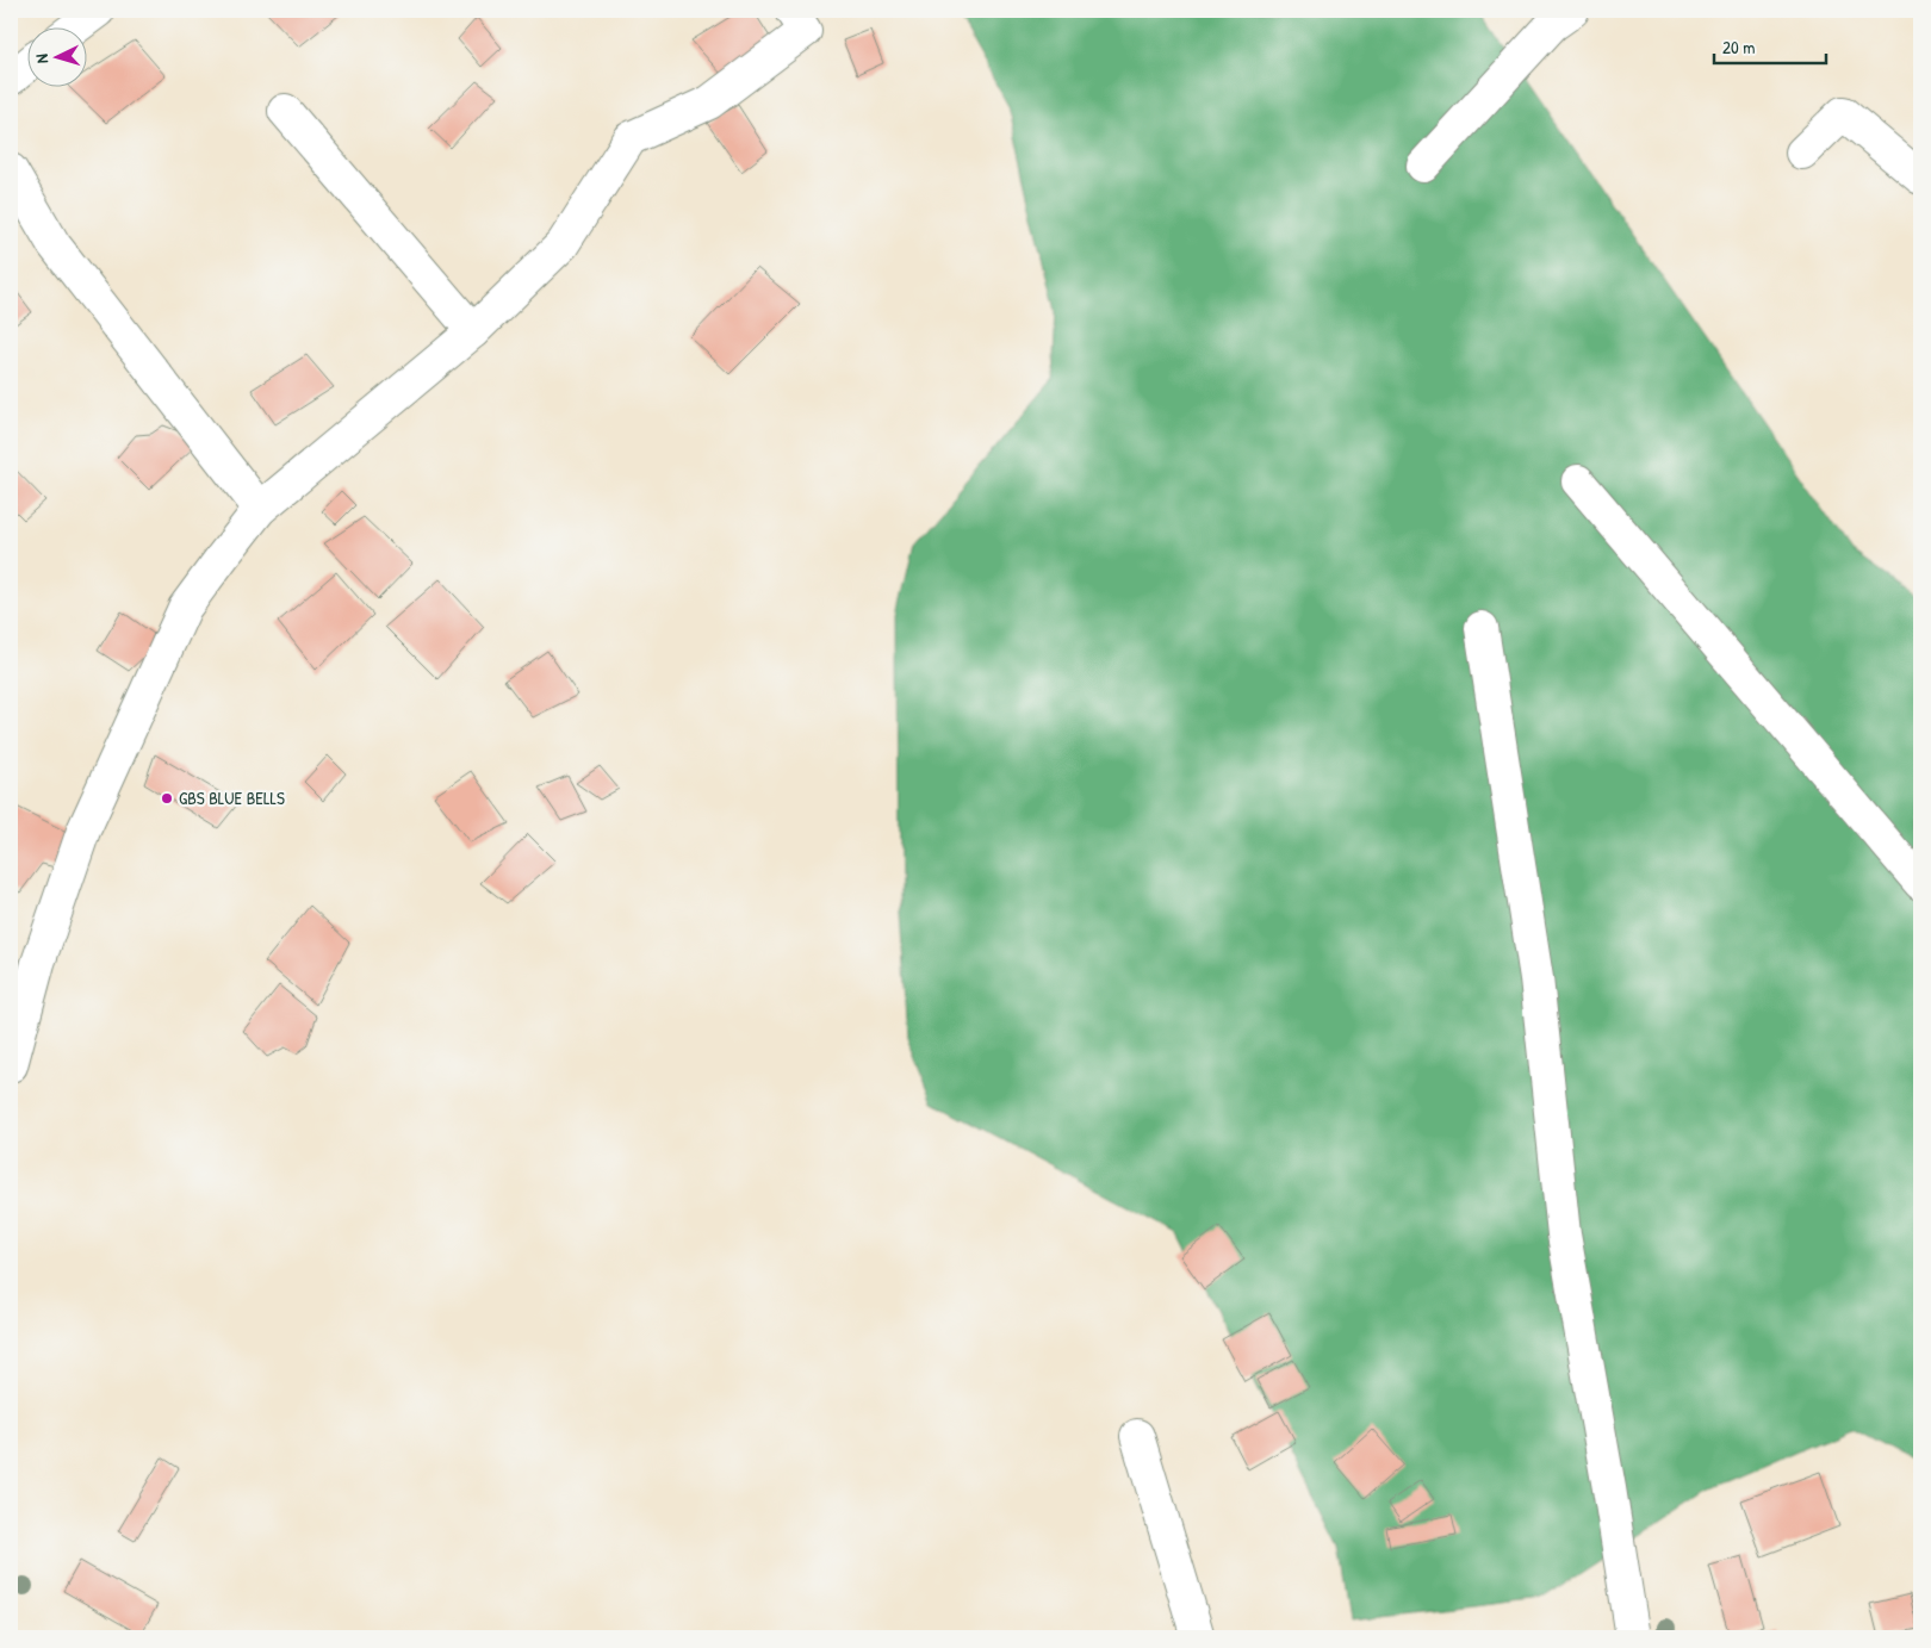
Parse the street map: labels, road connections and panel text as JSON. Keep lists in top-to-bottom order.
{
  "places": ["GBS BLUE BELLS"],
  "scale_bar": "20 m",
  "north": "left"
}
